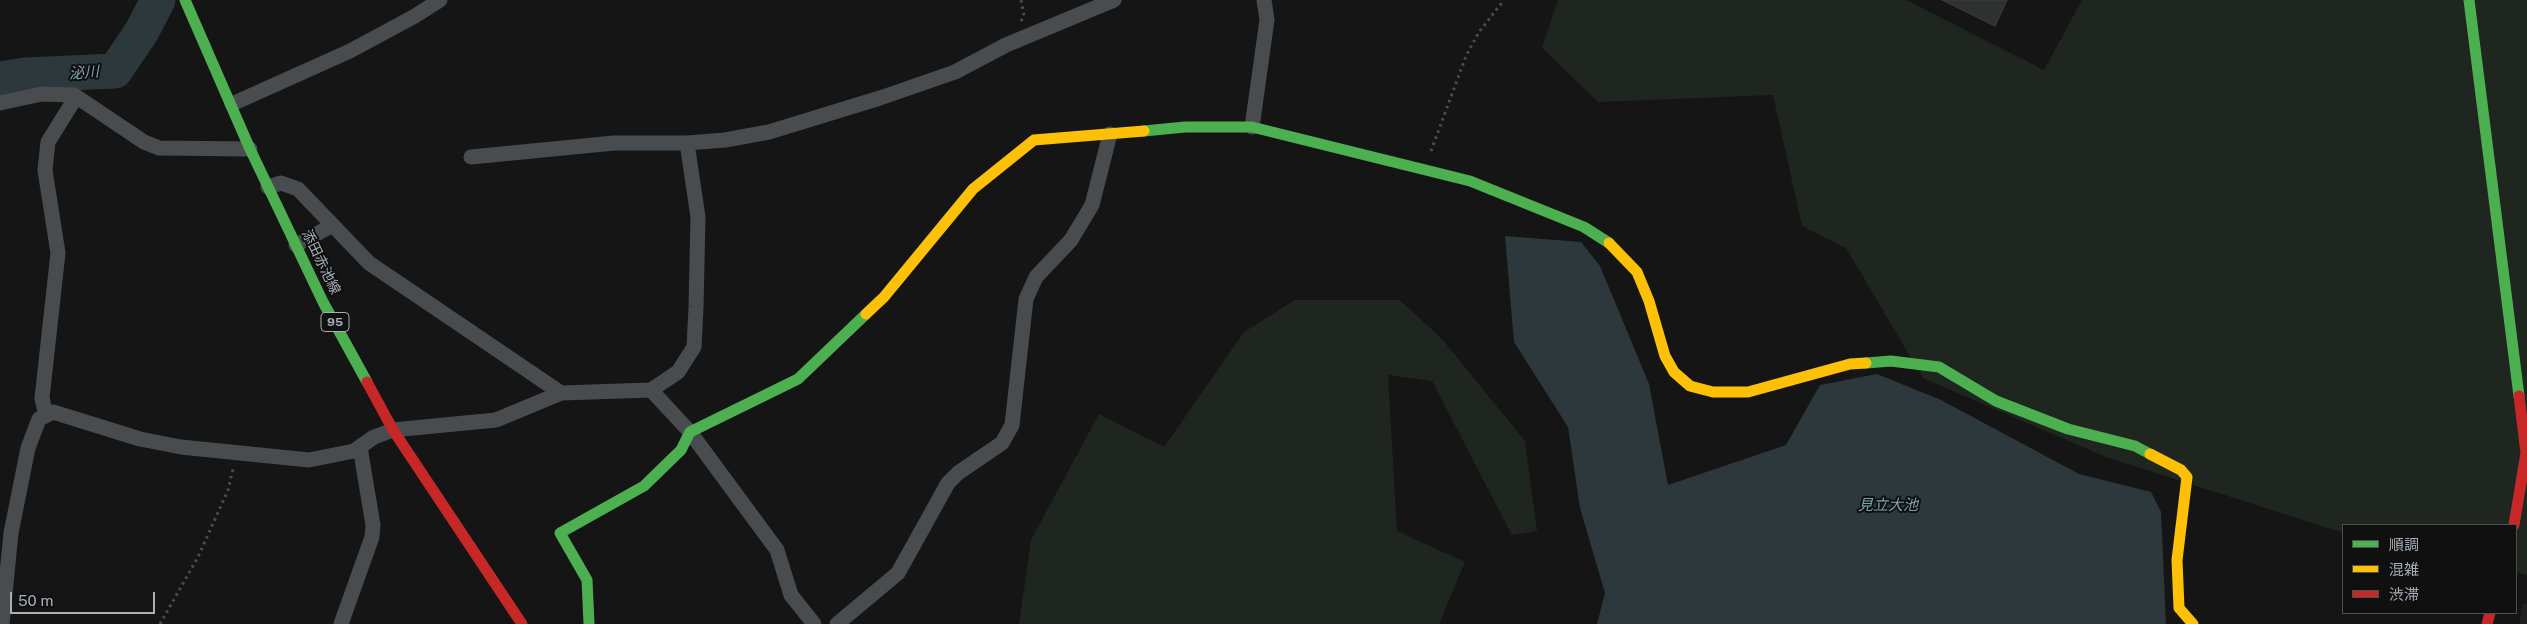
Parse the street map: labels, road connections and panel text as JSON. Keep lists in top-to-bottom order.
{
  "streets": {
    "street": ["添田赤池線", "95"]
  },
  "water": ["泌川", "見立大池"],
  "legend": ["順調", "混雑", "渋滞"],
  "scale_bar": "50 m"
}
